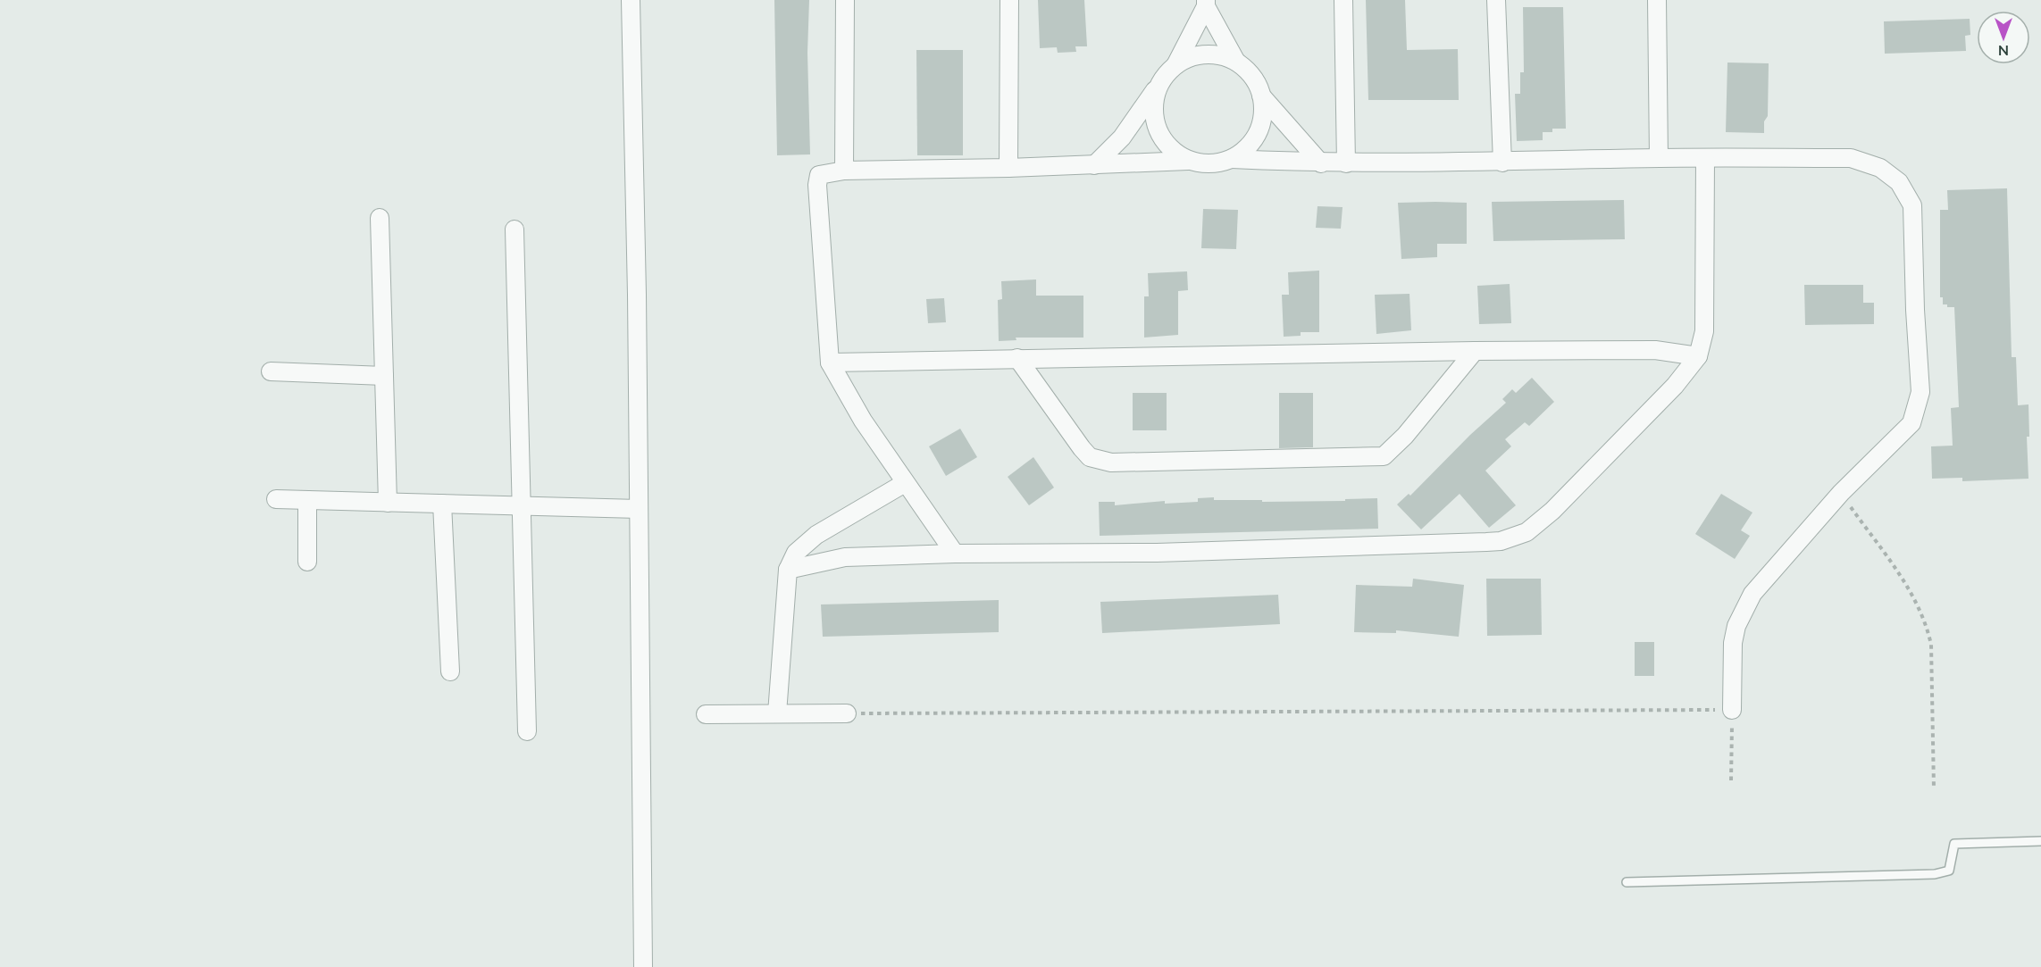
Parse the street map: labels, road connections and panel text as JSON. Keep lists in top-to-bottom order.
{
  "north": "bottom"
}
